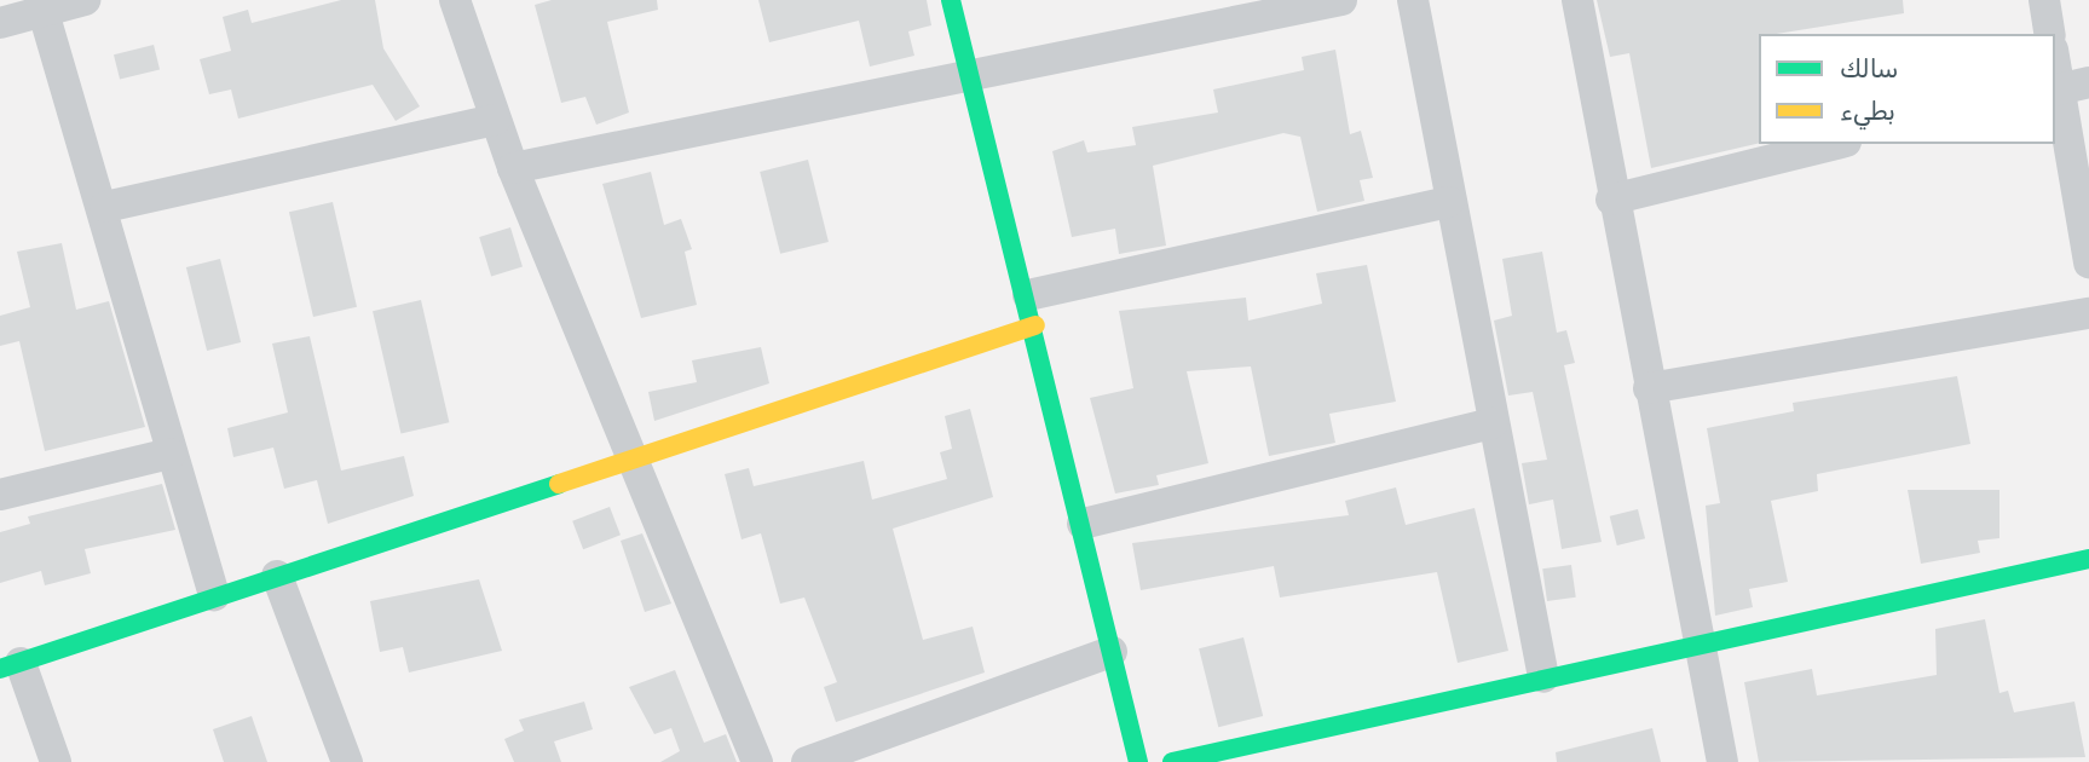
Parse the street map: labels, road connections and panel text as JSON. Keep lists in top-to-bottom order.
{
  "legend": ["سالك", "بطيء"]
}
